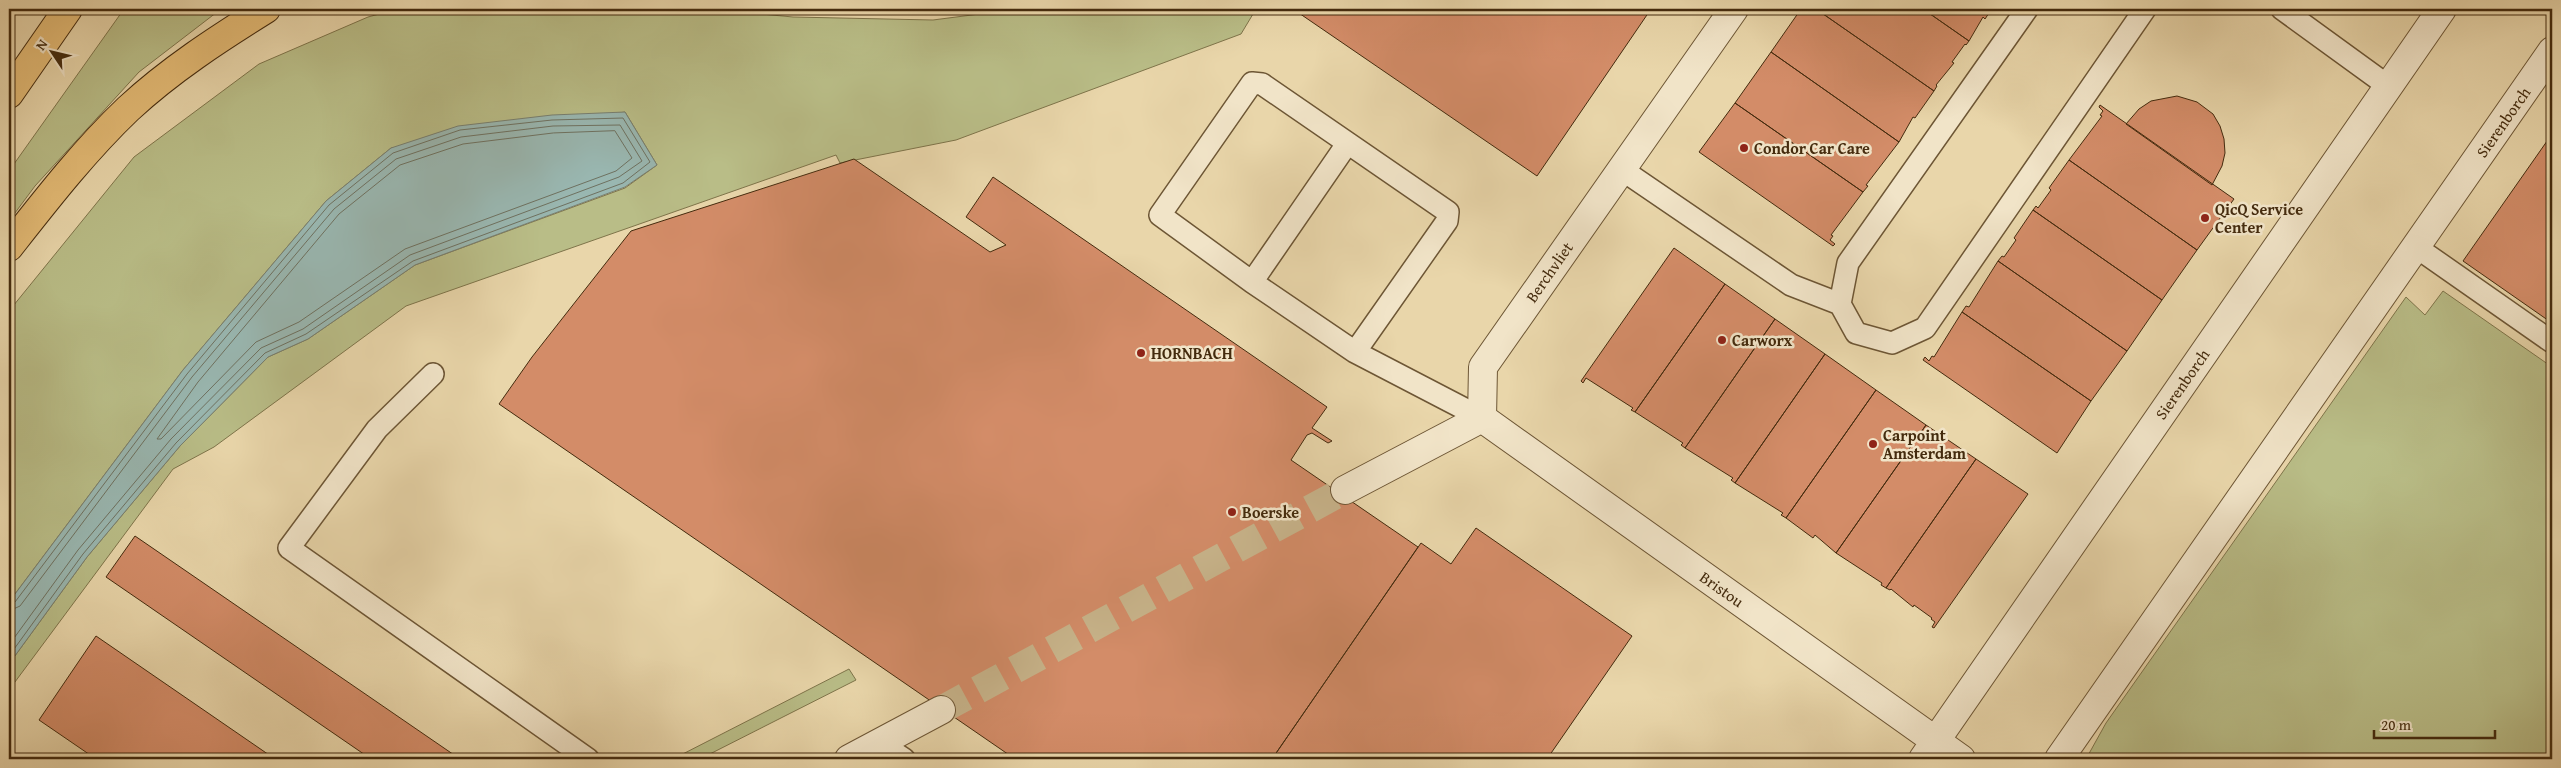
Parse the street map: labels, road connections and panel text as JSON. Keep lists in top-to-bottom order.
{
  "streets": {
    "street": ["Sierenborch", "Berchvliet", "Bristou"]
  },
  "crossings": [
    ["Sierenborch", "Bristou"],
    ["Berchvliet", "Bristou"]
  ],
  "places": [
    "Condor Car Care",
    "QicQ Service Center",
    "Carworx",
    "HORNBACH",
    "Carpoint Amsterdam",
    "Boerske"
  ],
  "scale_bar": "20 m",
  "north": "top left"
}
